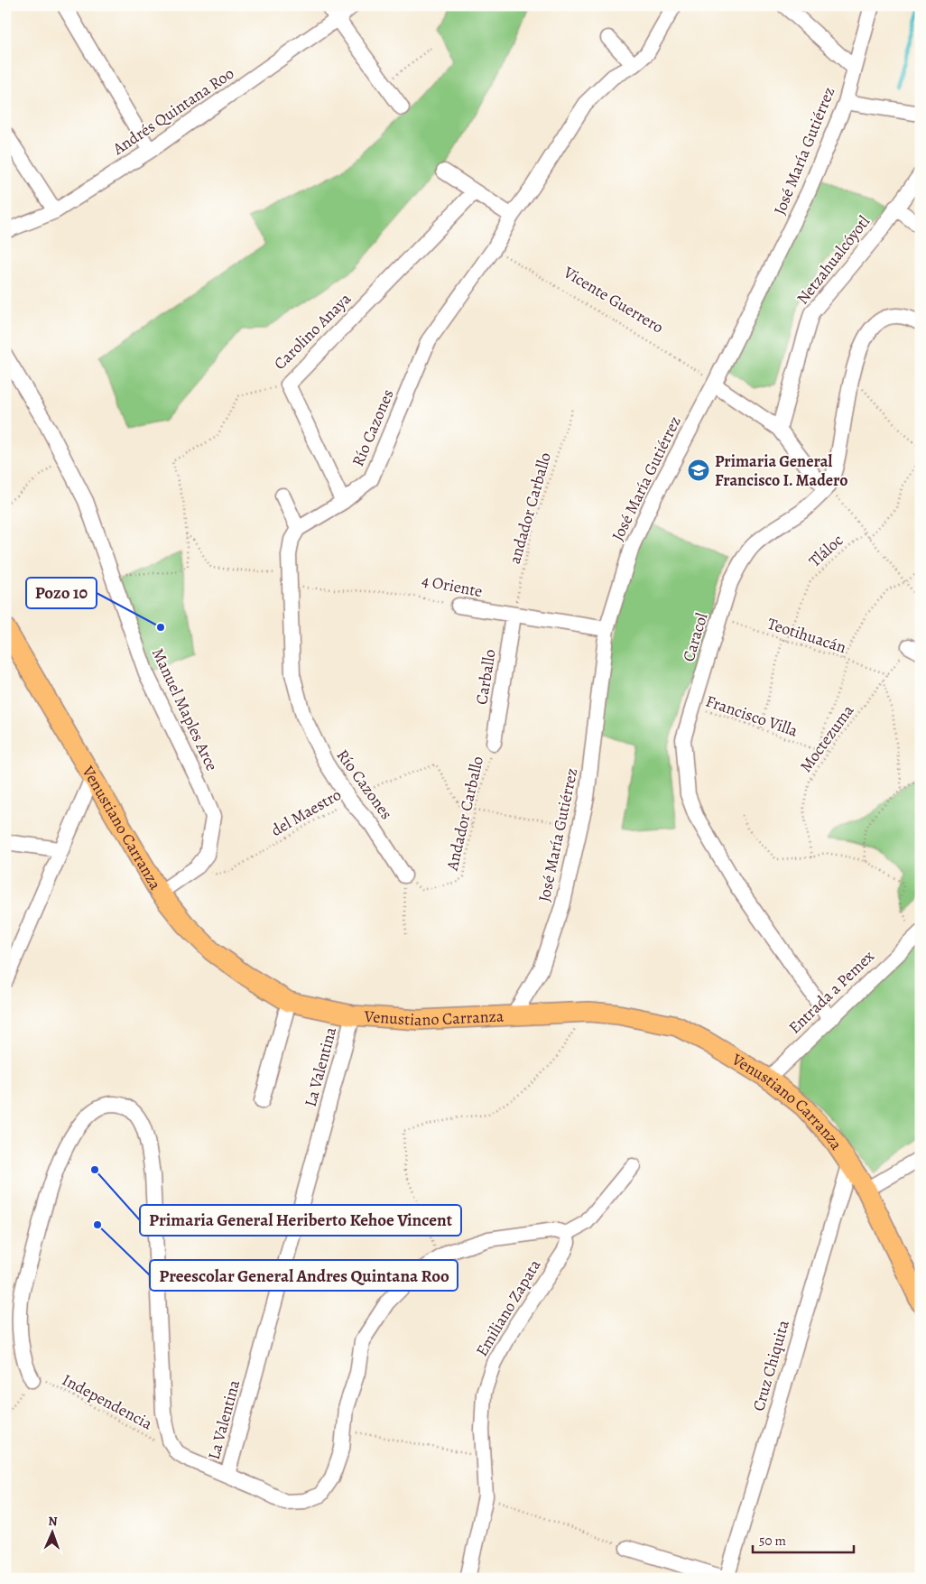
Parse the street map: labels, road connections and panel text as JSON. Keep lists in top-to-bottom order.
{
  "streets": {
    "main road": ["Venustiano Carranza"],
    "street": [
      "Andrés Quintana Roo",
      "José María Gutiérrez",
      "Netzahualcóyotl",
      "Carolino Anaya",
      "Río Cazones",
      "4 Oriente",
      "Caracol",
      "Carballo",
      "Manuel Maples Arce",
      "Entrada a Pemex",
      "La Valentina",
      "Emiliano Zapata",
      "Cruz Chiquita"
    ],
    "path": [
      "Vicente Guerrero",
      "andador Carballo",
      "Tláloc",
      "Teotihuacán",
      "Francisco Villa",
      "Moctezuma",
      "del Maestro",
      "Andador Carballo",
      "Independencia"
    ]
  },
  "crossings": [
    ["José María Gutiérrez", "Vicente Guerrero"],
    ["José María Gutiérrez", "4 Oriente"],
    ["José María Gutiérrez", "Venustiano Carranza"],
    ["Vicente Guerrero", "Río Cazones"],
    ["Carolino Anaya", "4 Oriente"],
    ["Carolino Anaya", "Manuel Maples Arce"],
    ["Río Cazones", "4 Oriente"],
    ["Río Cazones", "del Maestro"],
    ["Río Cazones", "Andador Carballo"],
    ["andador Carballo", "4 Oriente"],
    ["andador Carballo", "Carballo"],
    ["Tláloc", "Teotihuacán"],
    ["4 Oriente", "Carballo"],
    ["Teotihuacán", "Caracol"],
    ["Teotihuacán", "Moctezuma"],
    ["Caracol", "Francisco Villa"],
    ["Caracol", "Entrada a Pemex"],
    ["Carballo", "Andador Carballo"],
    ["Manuel Maples Arce", "del Maestro"],
    ["Manuel Maples Arce", "Venustiano Carranza"],
    ["Francisco Villa", "Moctezuma"],
    ["del Maestro", "Andador Carballo"],
    ["Venustiano Carranza", "Entrada a Pemex"],
    ["Venustiano Carranza", "La Valentina"],
    ["Venustiano Carranza", "Cruz Chiquita"],
    ["La Valentina", "Emiliano Zapata"]
  ],
  "places": {
    "school or university": ["Primaria General Francisco I. Madero"],
    "other": ["Pozo 10", "Primaria General Heriberto Kehoe Vincent", "Preescolar General Andres Quintana Roo"]
  },
  "scale_bar": "50 m",
  "north": "top"
}
